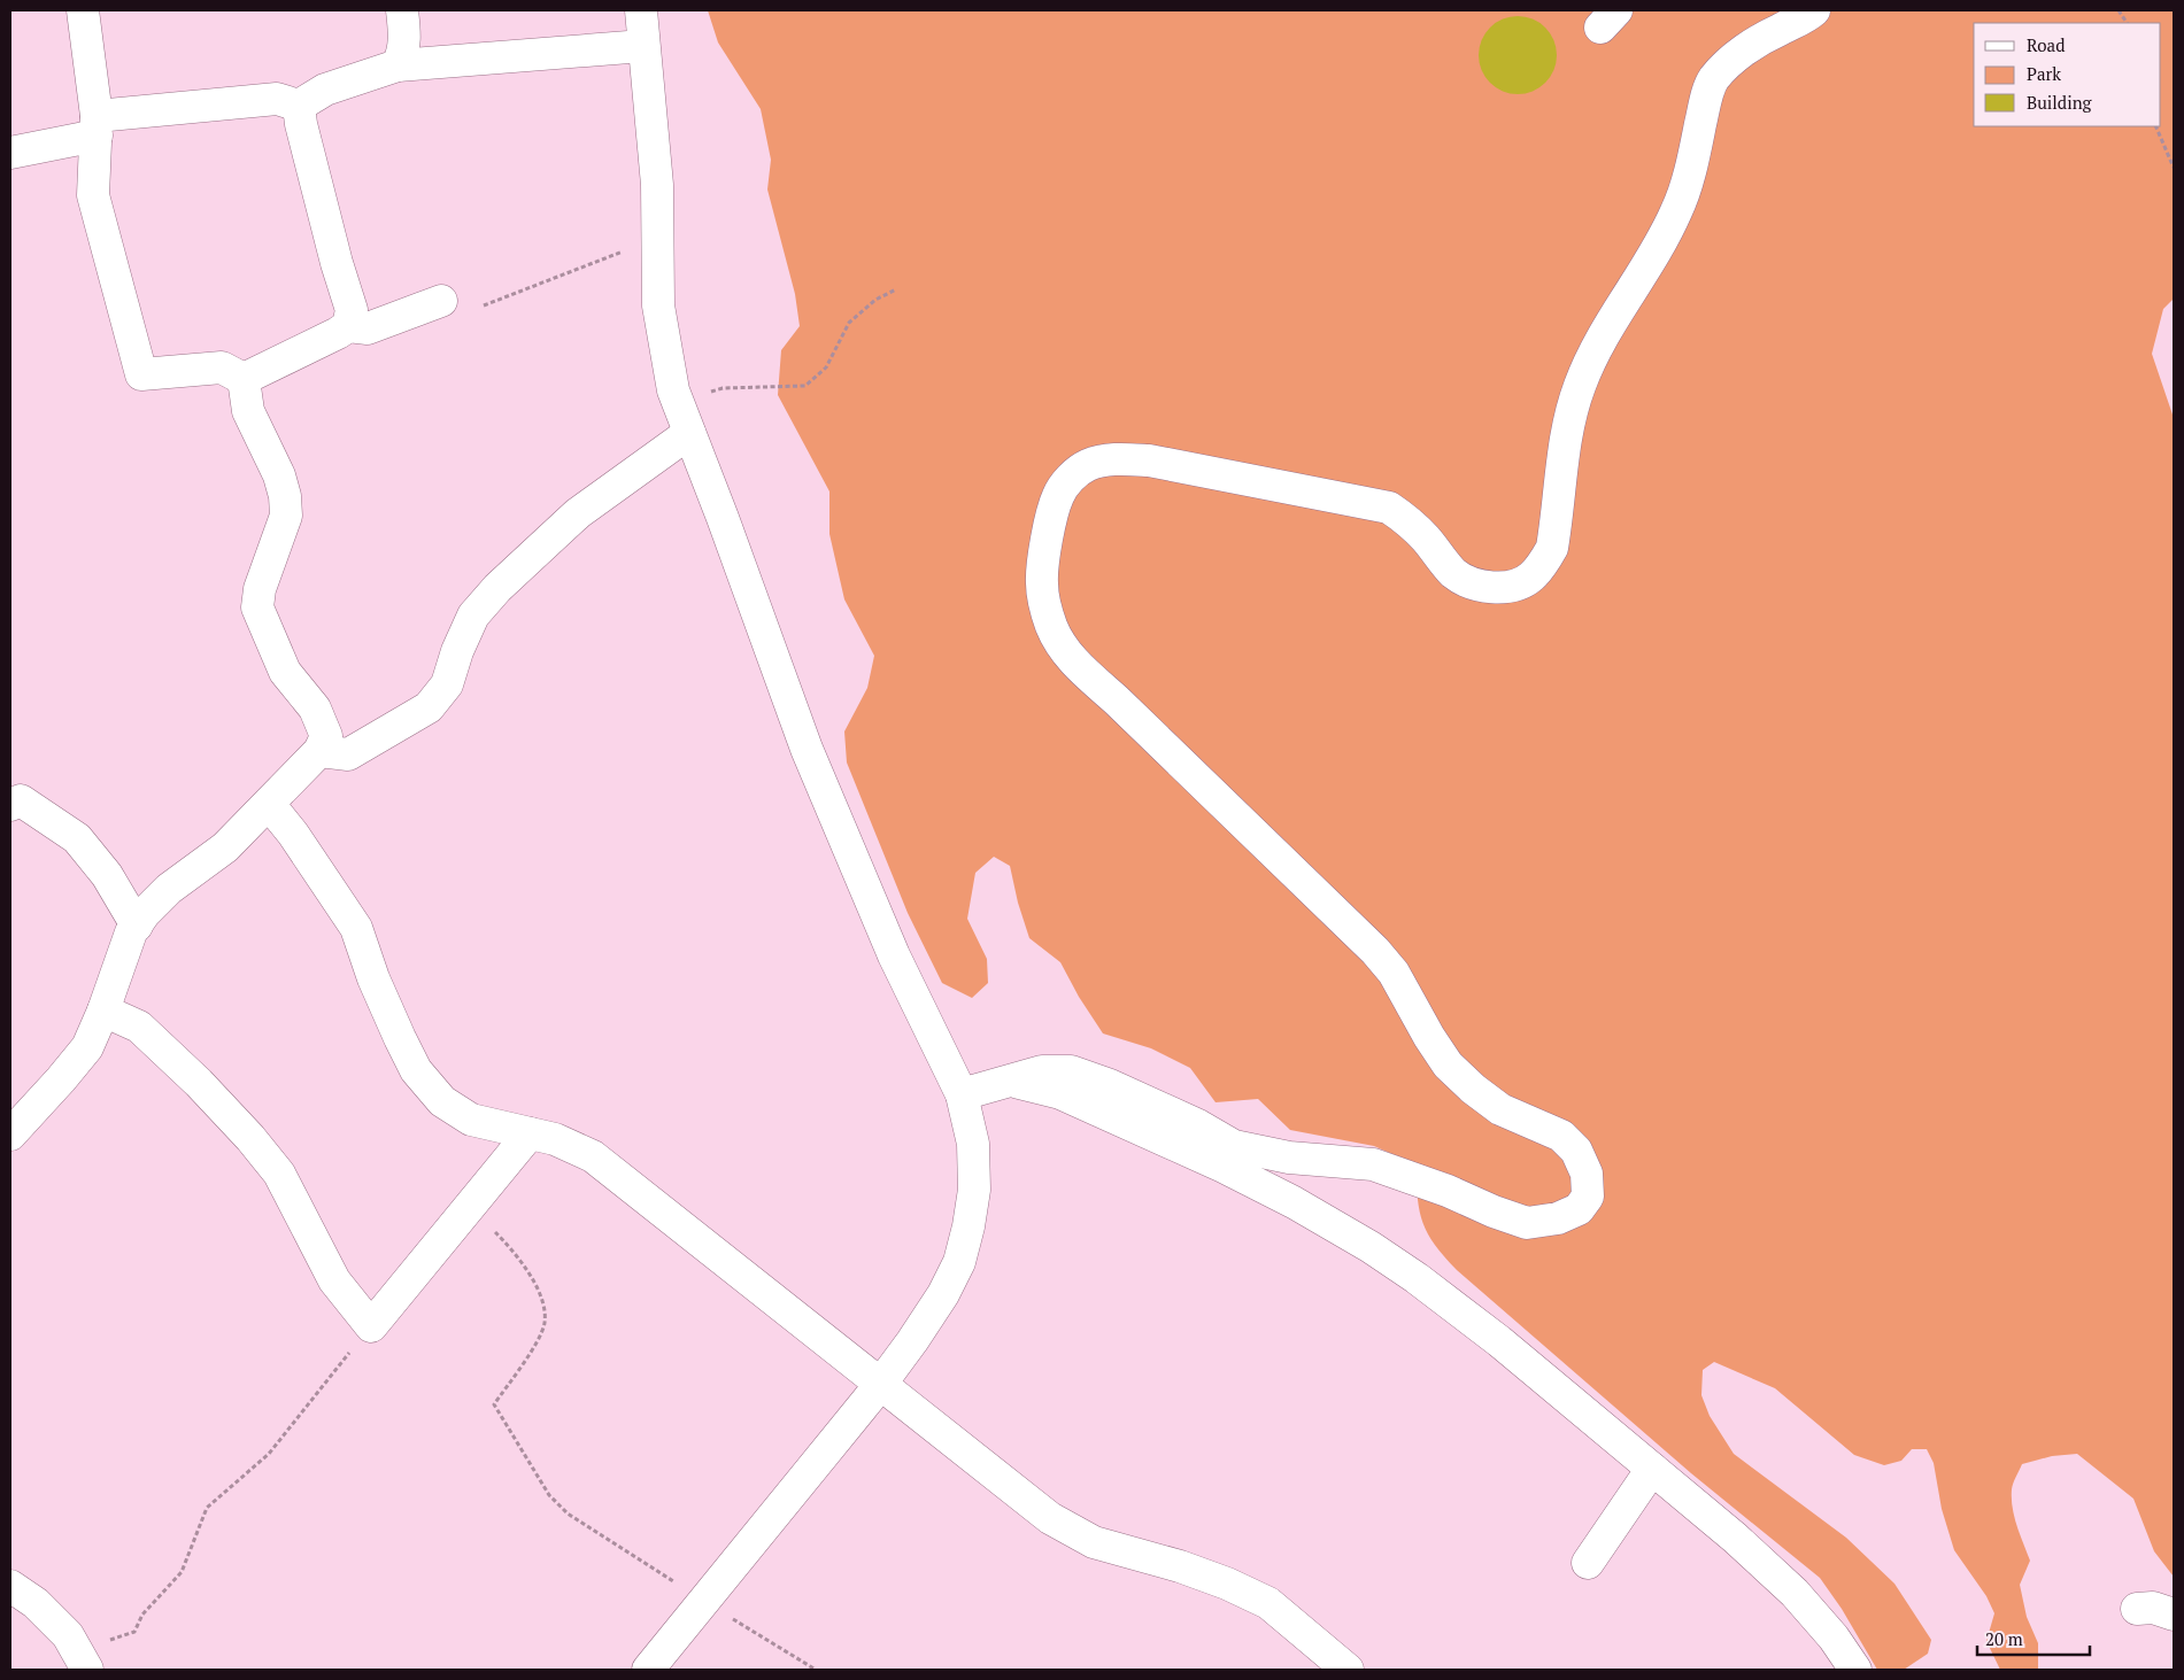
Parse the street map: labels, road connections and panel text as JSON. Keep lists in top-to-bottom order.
{
  "legend": ["Road", "Park", "Building"],
  "scale_bar": "20 m"
}
